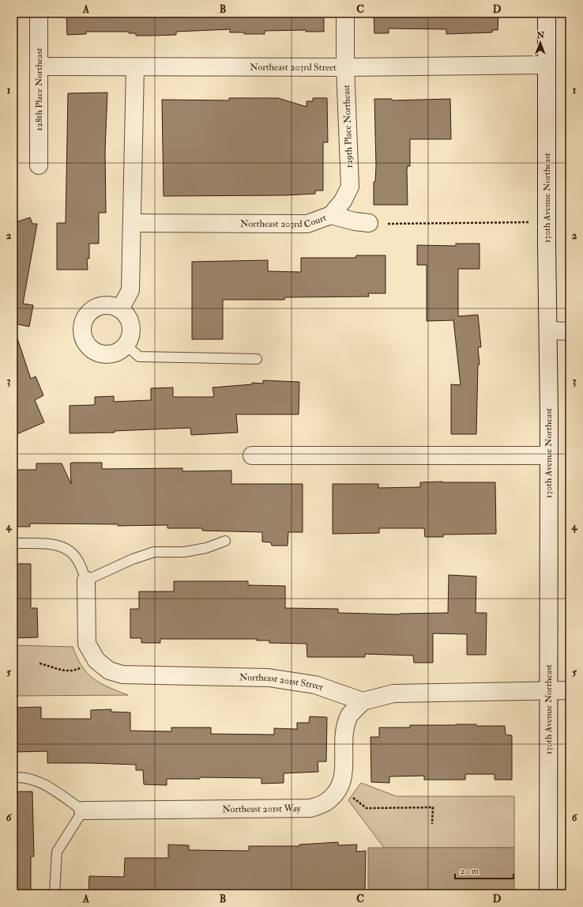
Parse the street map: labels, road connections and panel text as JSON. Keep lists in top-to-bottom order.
{
  "streets": {
    "street": [
      "Northeast 203rd Street",
      "128th Place Northeast",
      "129th Place Northeast",
      "130th Avenue Northeast",
      "Northeast 203rd Court",
      "Northeast 201st Street",
      "Northeast 201st Way"
    ]
  },
  "crossings": [
    ["Northeast 203rd Street", "128th Place Northeast"],
    ["Northeast 203rd Street", "129th Place Northeast"],
    ["Northeast 203rd Street", "130th Avenue Northeast"],
    ["129th Place Northeast", "Northeast 203rd Court"]
  ],
  "scale_bar": "20 m",
  "north": "top",
  "grid": {
    "columns": [
      "A",
      "B",
      "C",
      "D"
    ],
    "rows": [
      "1",
      "2",
      "3",
      "4",
      "5",
      "6"
    ]
  }
}
